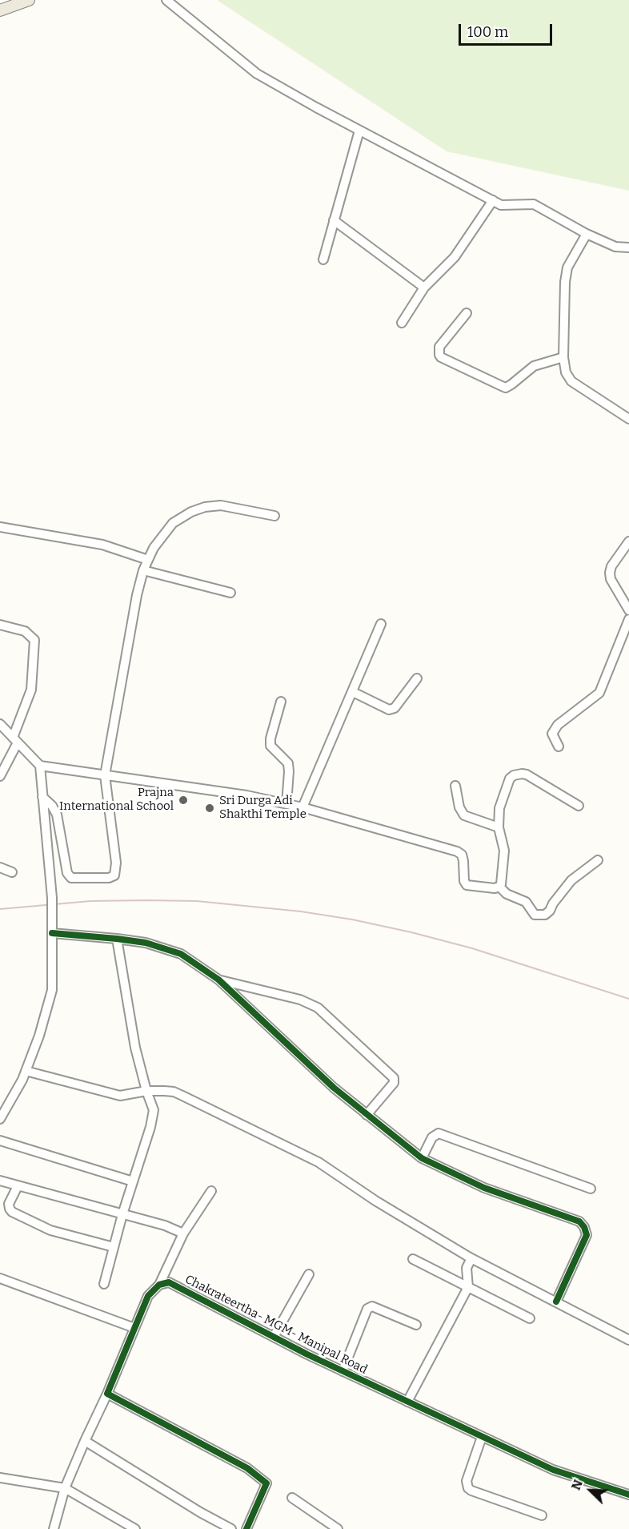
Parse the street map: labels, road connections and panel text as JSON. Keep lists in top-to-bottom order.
{
  "streets": {
    "street": ["Chakrateertha- MGM- Manipal Road"]
  },
  "places": ["Prajna International School", "Sri Durga Adi Shakthi Temple"],
  "scale_bar": "100 m",
  "north": "top left"
}
